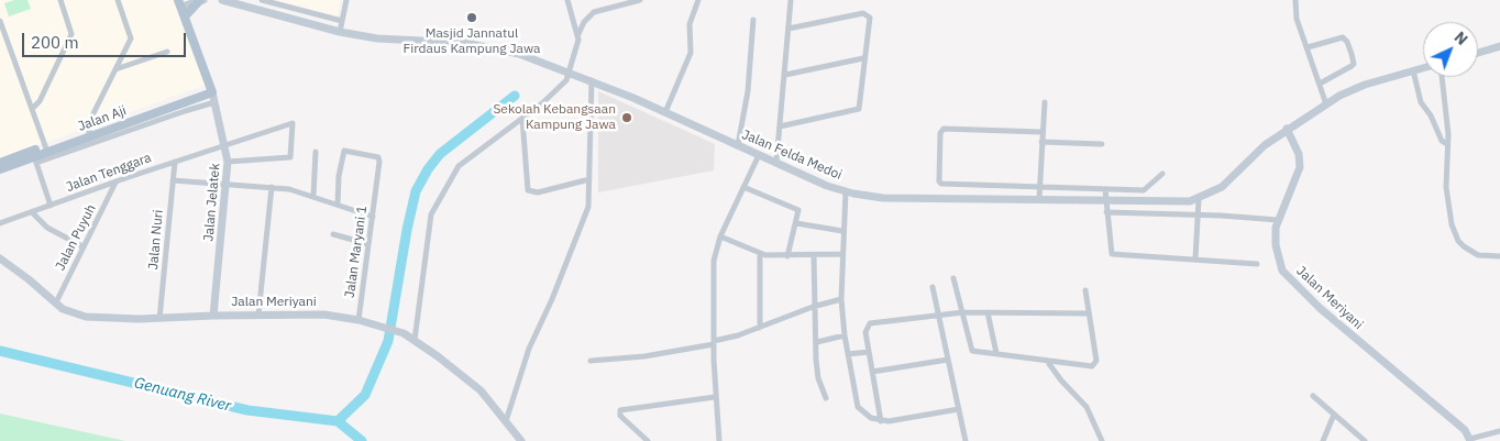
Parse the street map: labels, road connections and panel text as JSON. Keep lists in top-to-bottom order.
{
  "streets": {
    "main road": [
      "Jalan Aji",
      "Jalan Felda Medoi",
      "Jalan Jelatek",
      "Jalan Meriyani"
    ],
    "street": [
      "Jalan Tenggara",
      "Jalan Puyuh",
      "Jalan Nuri",
      "Jalan Maryani 1"
    ]
  },
  "crossings": [
    ["Jalan Aji", "Jalan Jelatek"],
    ["Jalan Felda Medoi", "Jalan Meriyani"],
    ["Jalan Tenggara", "Jalan Jelatek"],
    ["Jalan Tenggara", "Jalan Puyuh"],
    ["Jalan Tenggara", "Jalan Nuri"],
    ["Jalan Jelatek", "Jalan Meriyani"],
    ["Jalan Puyuh", "Jalan Meriyani"],
    ["Jalan Nuri", "Jalan Meriyani"],
    ["Jalan Maryani 1", "Jalan Meriyani"]
  ],
  "water": ["Genuang River"],
  "places": ["Masjid Jannatul Firdaus Kampung Jawa", "Sekolah Kebangsaan Kampung Jawa"],
  "scale_bar": "200 m",
  "north": "top right"
}
